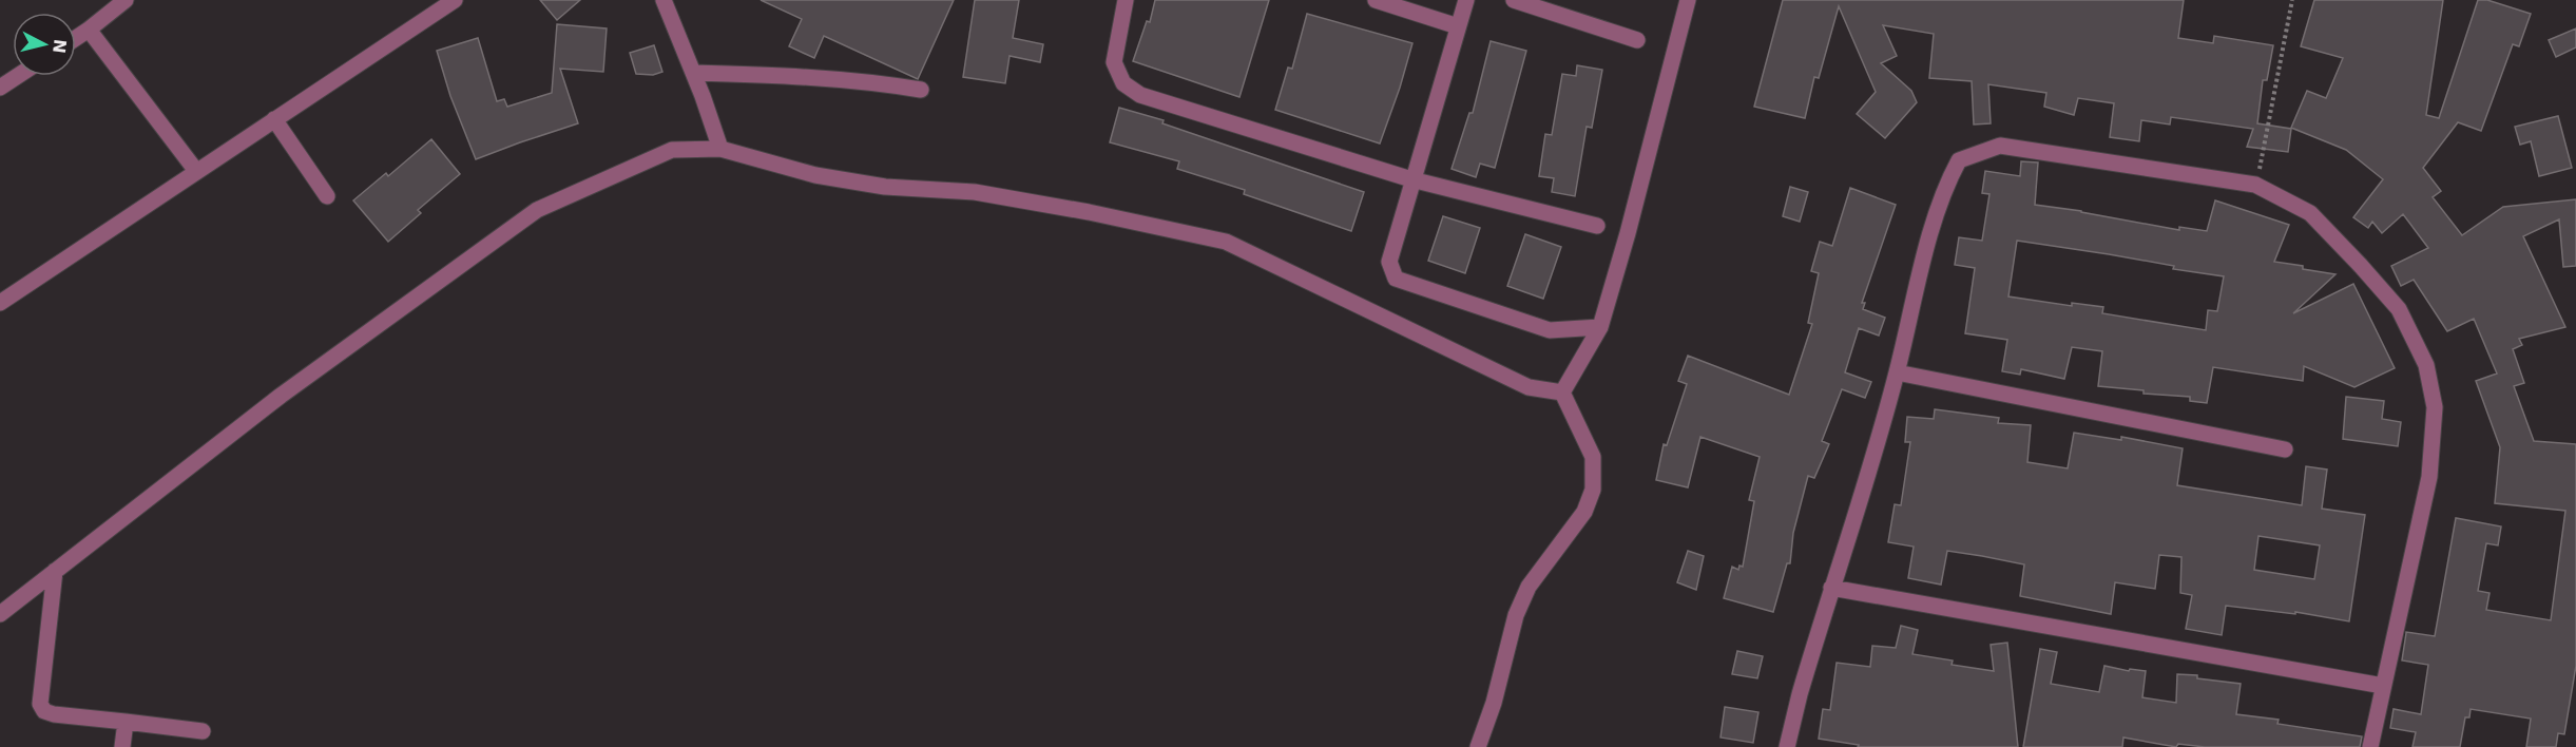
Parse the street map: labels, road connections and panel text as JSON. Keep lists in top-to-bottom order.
{
  "north": "right"
}
